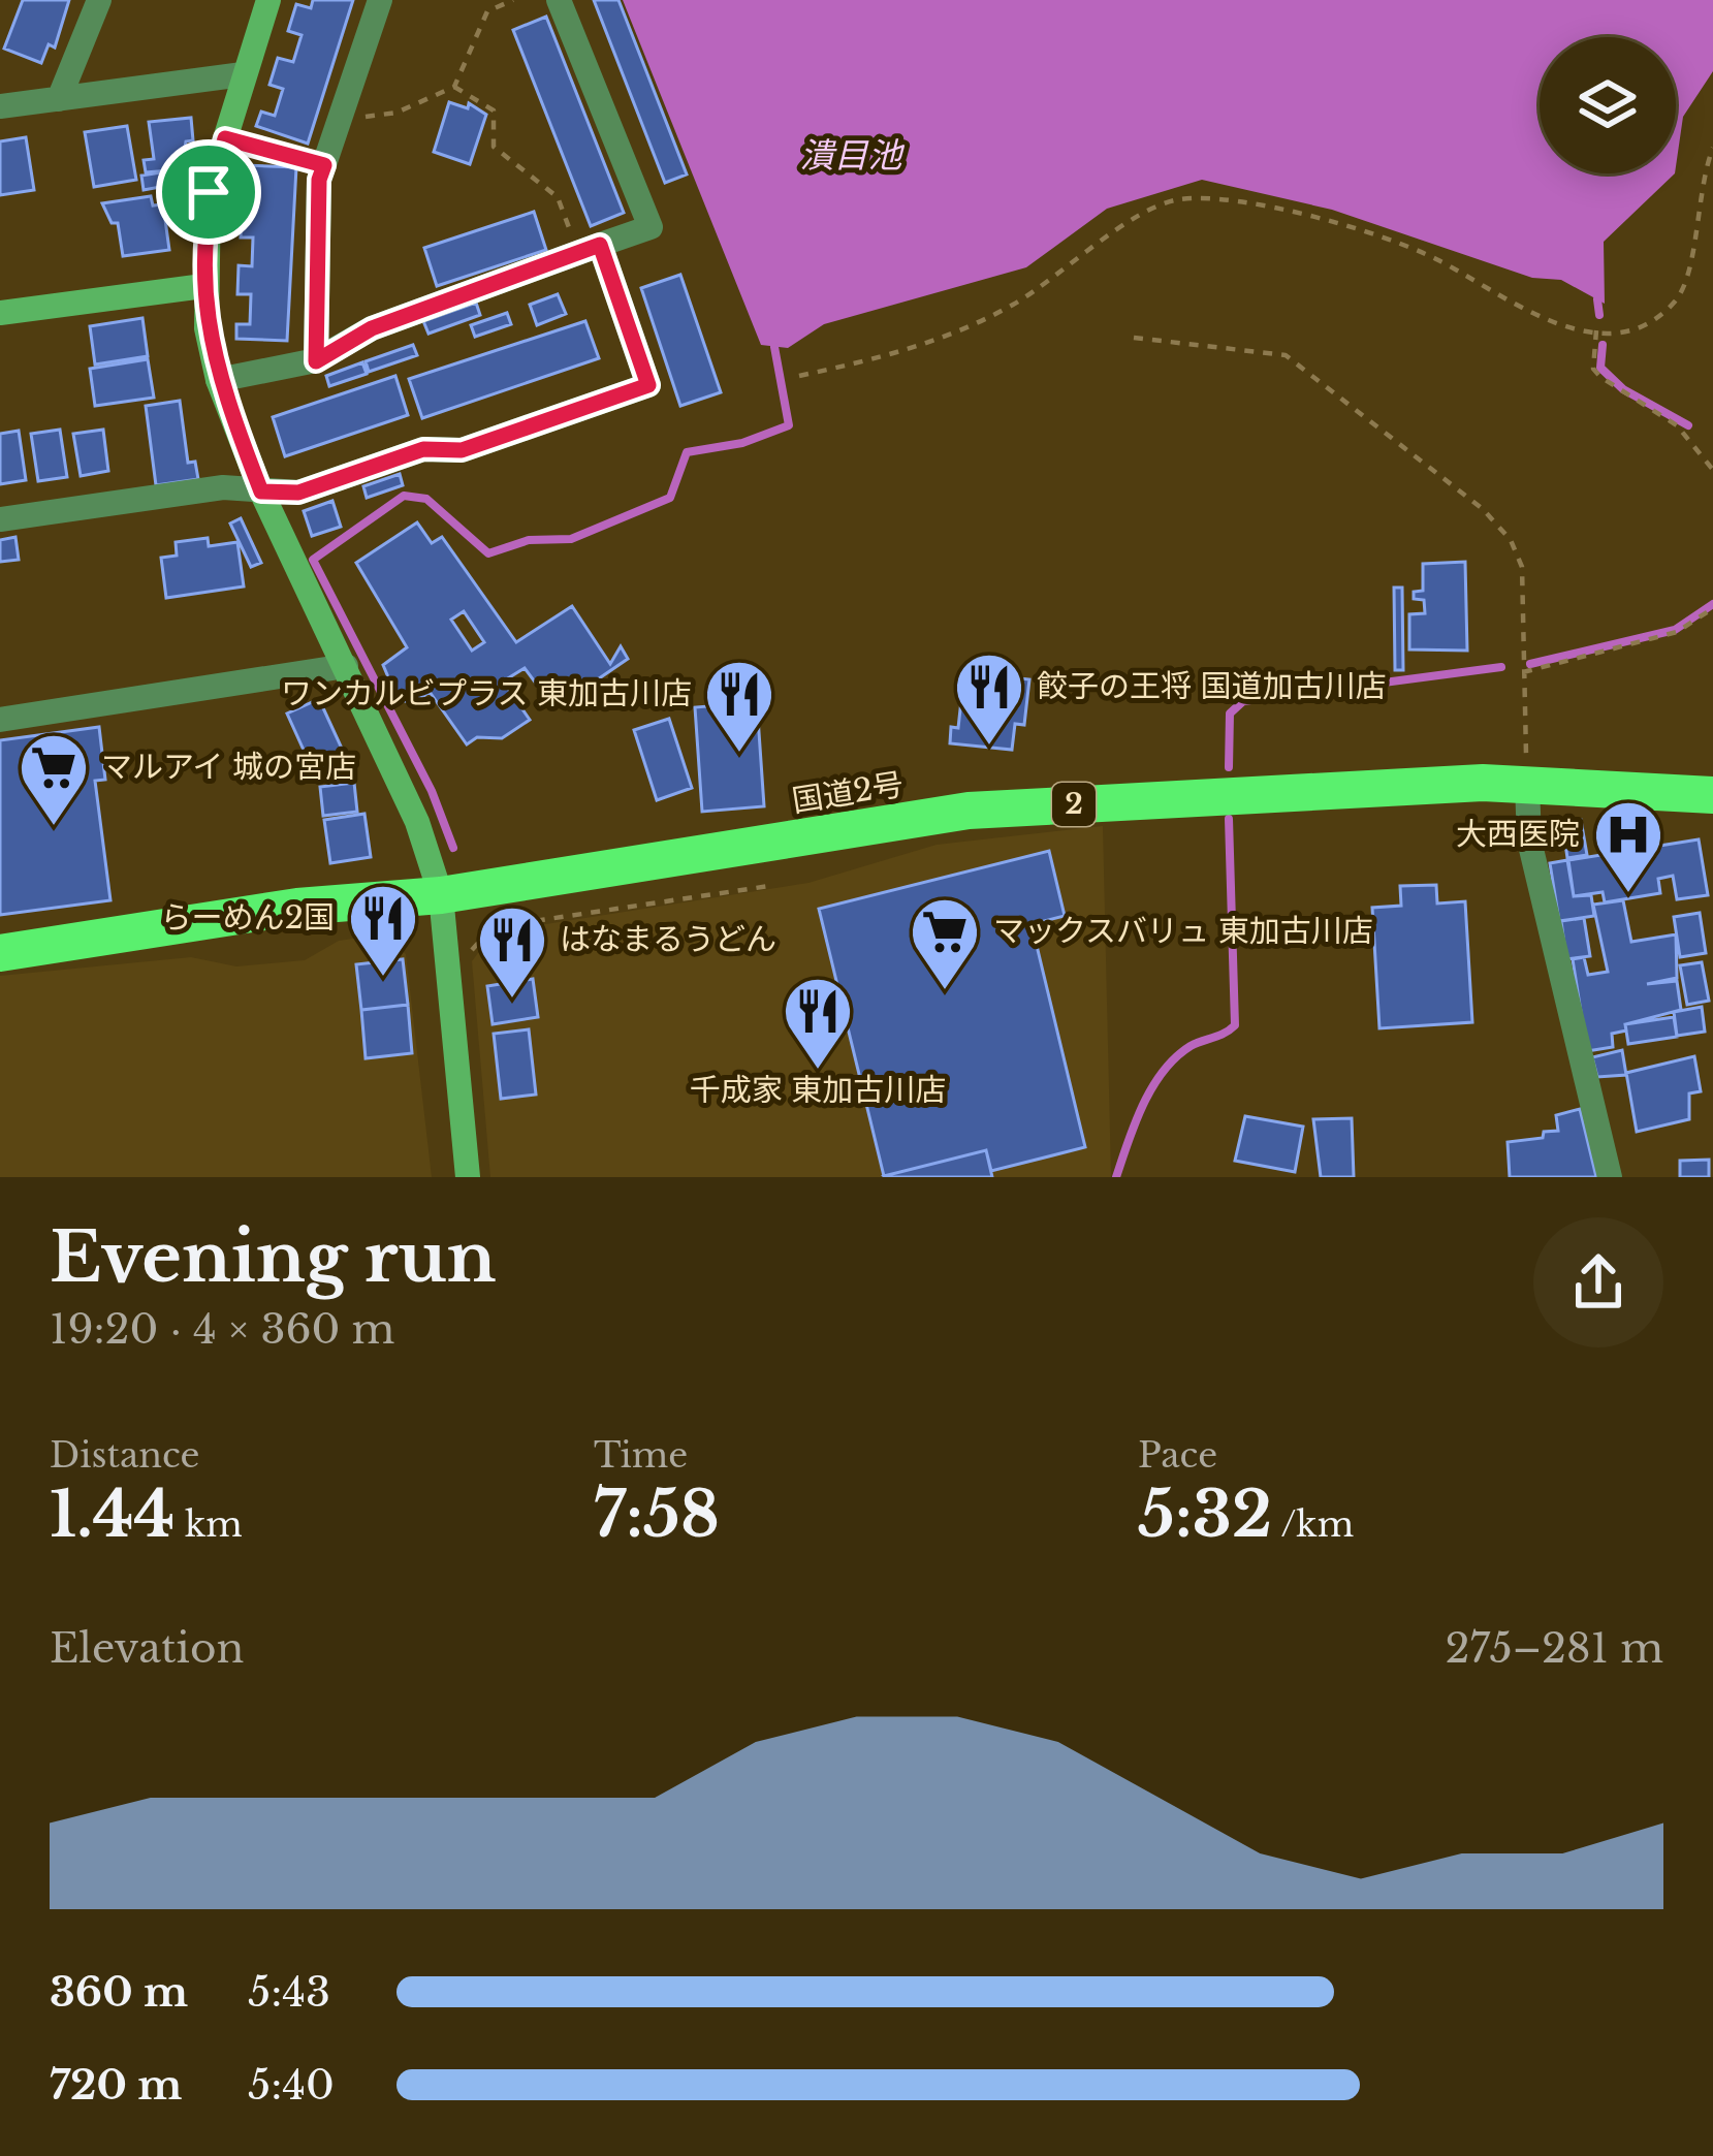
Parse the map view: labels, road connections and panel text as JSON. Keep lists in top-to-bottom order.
{
  "streets": {
    "highway": ["国道2号", "2"]
  },
  "water": ["潰目池"],
  "places": {
    "restaurant": [
      "餃子の王将 国道加古川店",
      "ワンカルビプラス 東加古川店",
      "らーめん2国",
      "はなまるうどん",
      "千成家 東加古川店"
    ],
    "supermarket": ["マルアイ 城の宮店", "マックスバリュ 東加古川店"],
    "hospital": ["大西医院"]
  },
  "page": {
    "heading": ["Evening run", "19:20 · 4 × 360 m"],
    "stats": [
      ["Distance", "1.44 km"],
      ["Time", "7:58"],
      ["Pace", "5:32 /km"]
    ],
    "chart": ["Elevation", "275–281 m"],
    "list": [
      {
        "name": "360 m",
        "note": "5:43"
      },
      {
        "name": "720 m",
        "note": "5:40"
      }
    ]
  }
}
